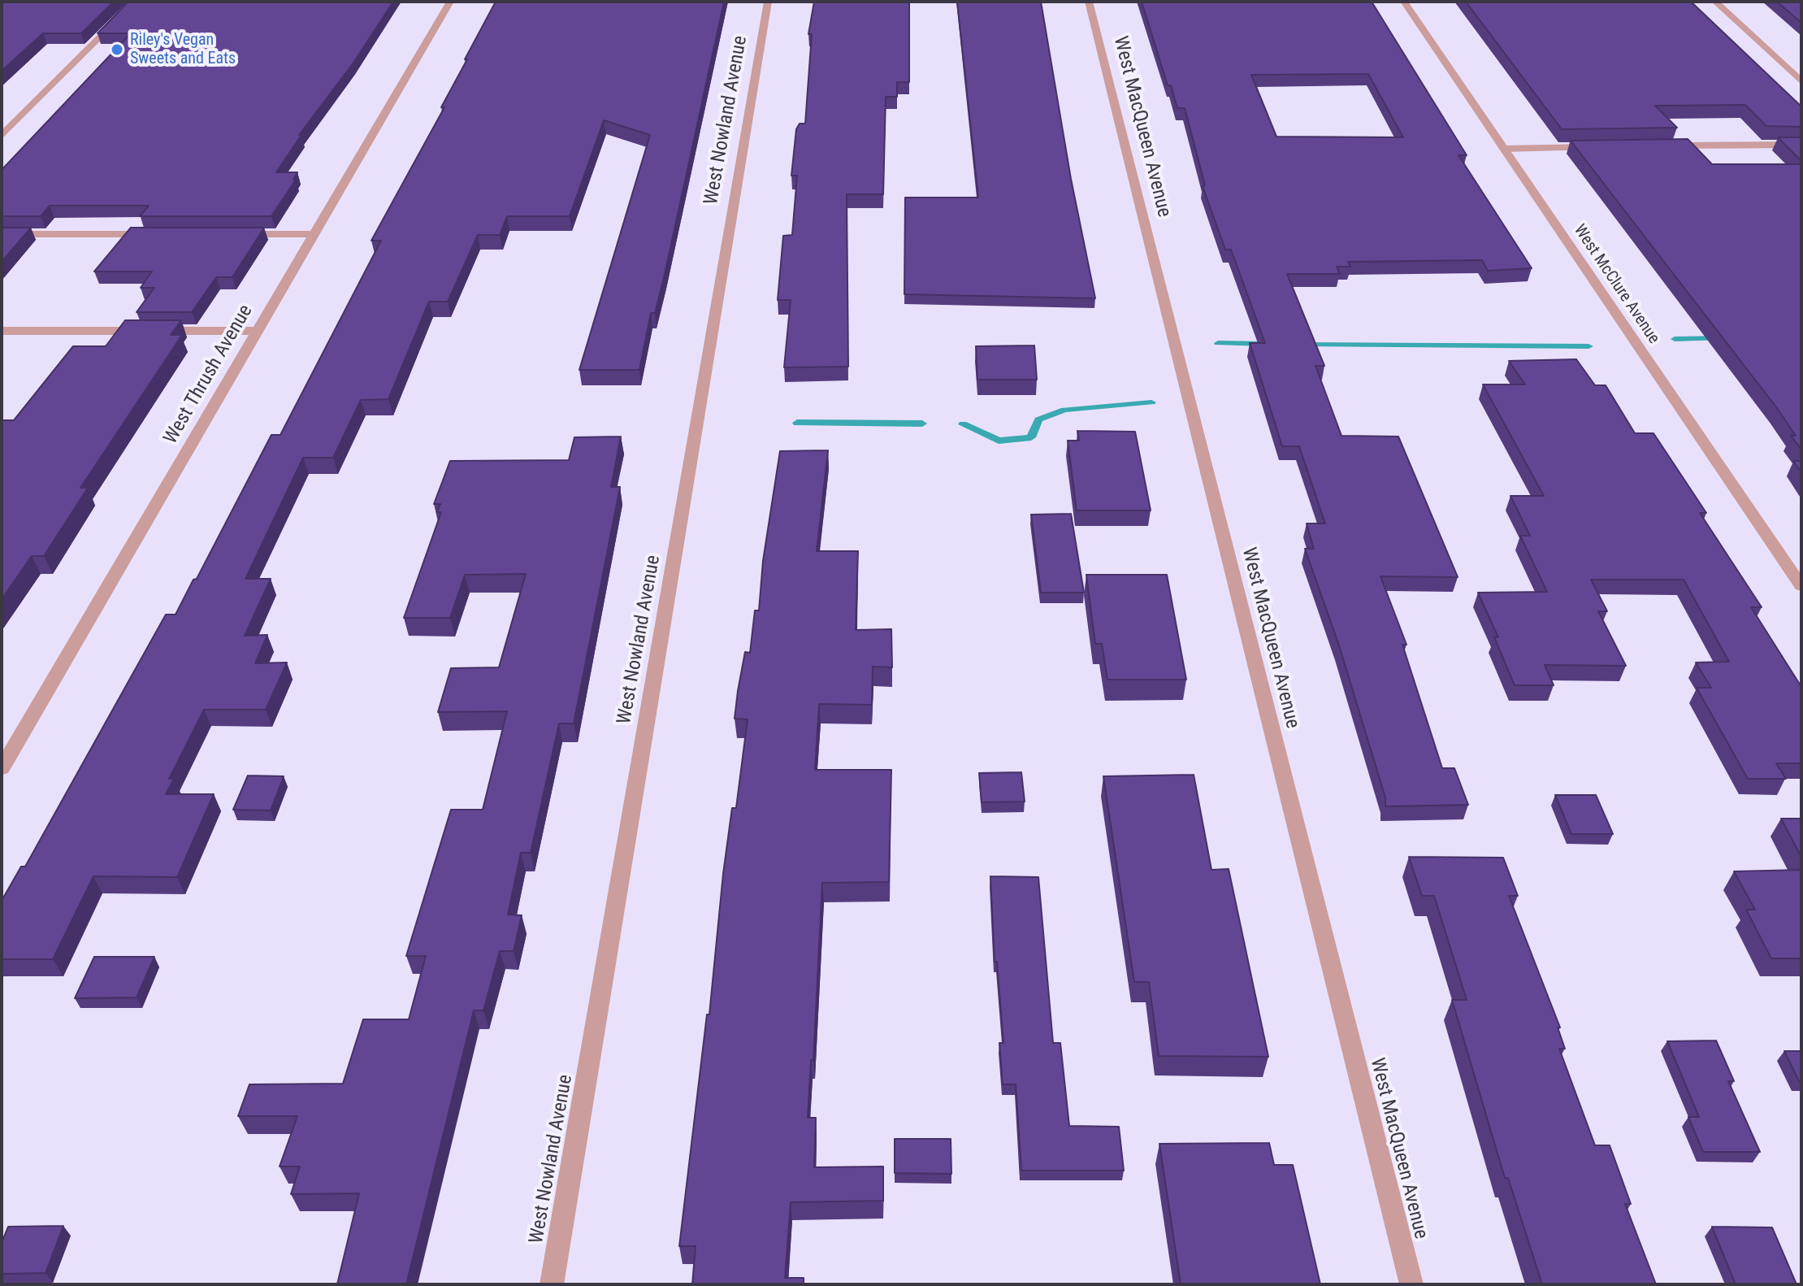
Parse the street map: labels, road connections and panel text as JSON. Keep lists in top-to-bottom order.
{
  "streets": {
    "street": [
      "West Nowland Avenue",
      "West MacQueen Avenue",
      "West McClure Avenue",
      "West Thrush Avenue"
    ]
  },
  "places": ["Riley's Vegan Sweets and Eats"]
}
